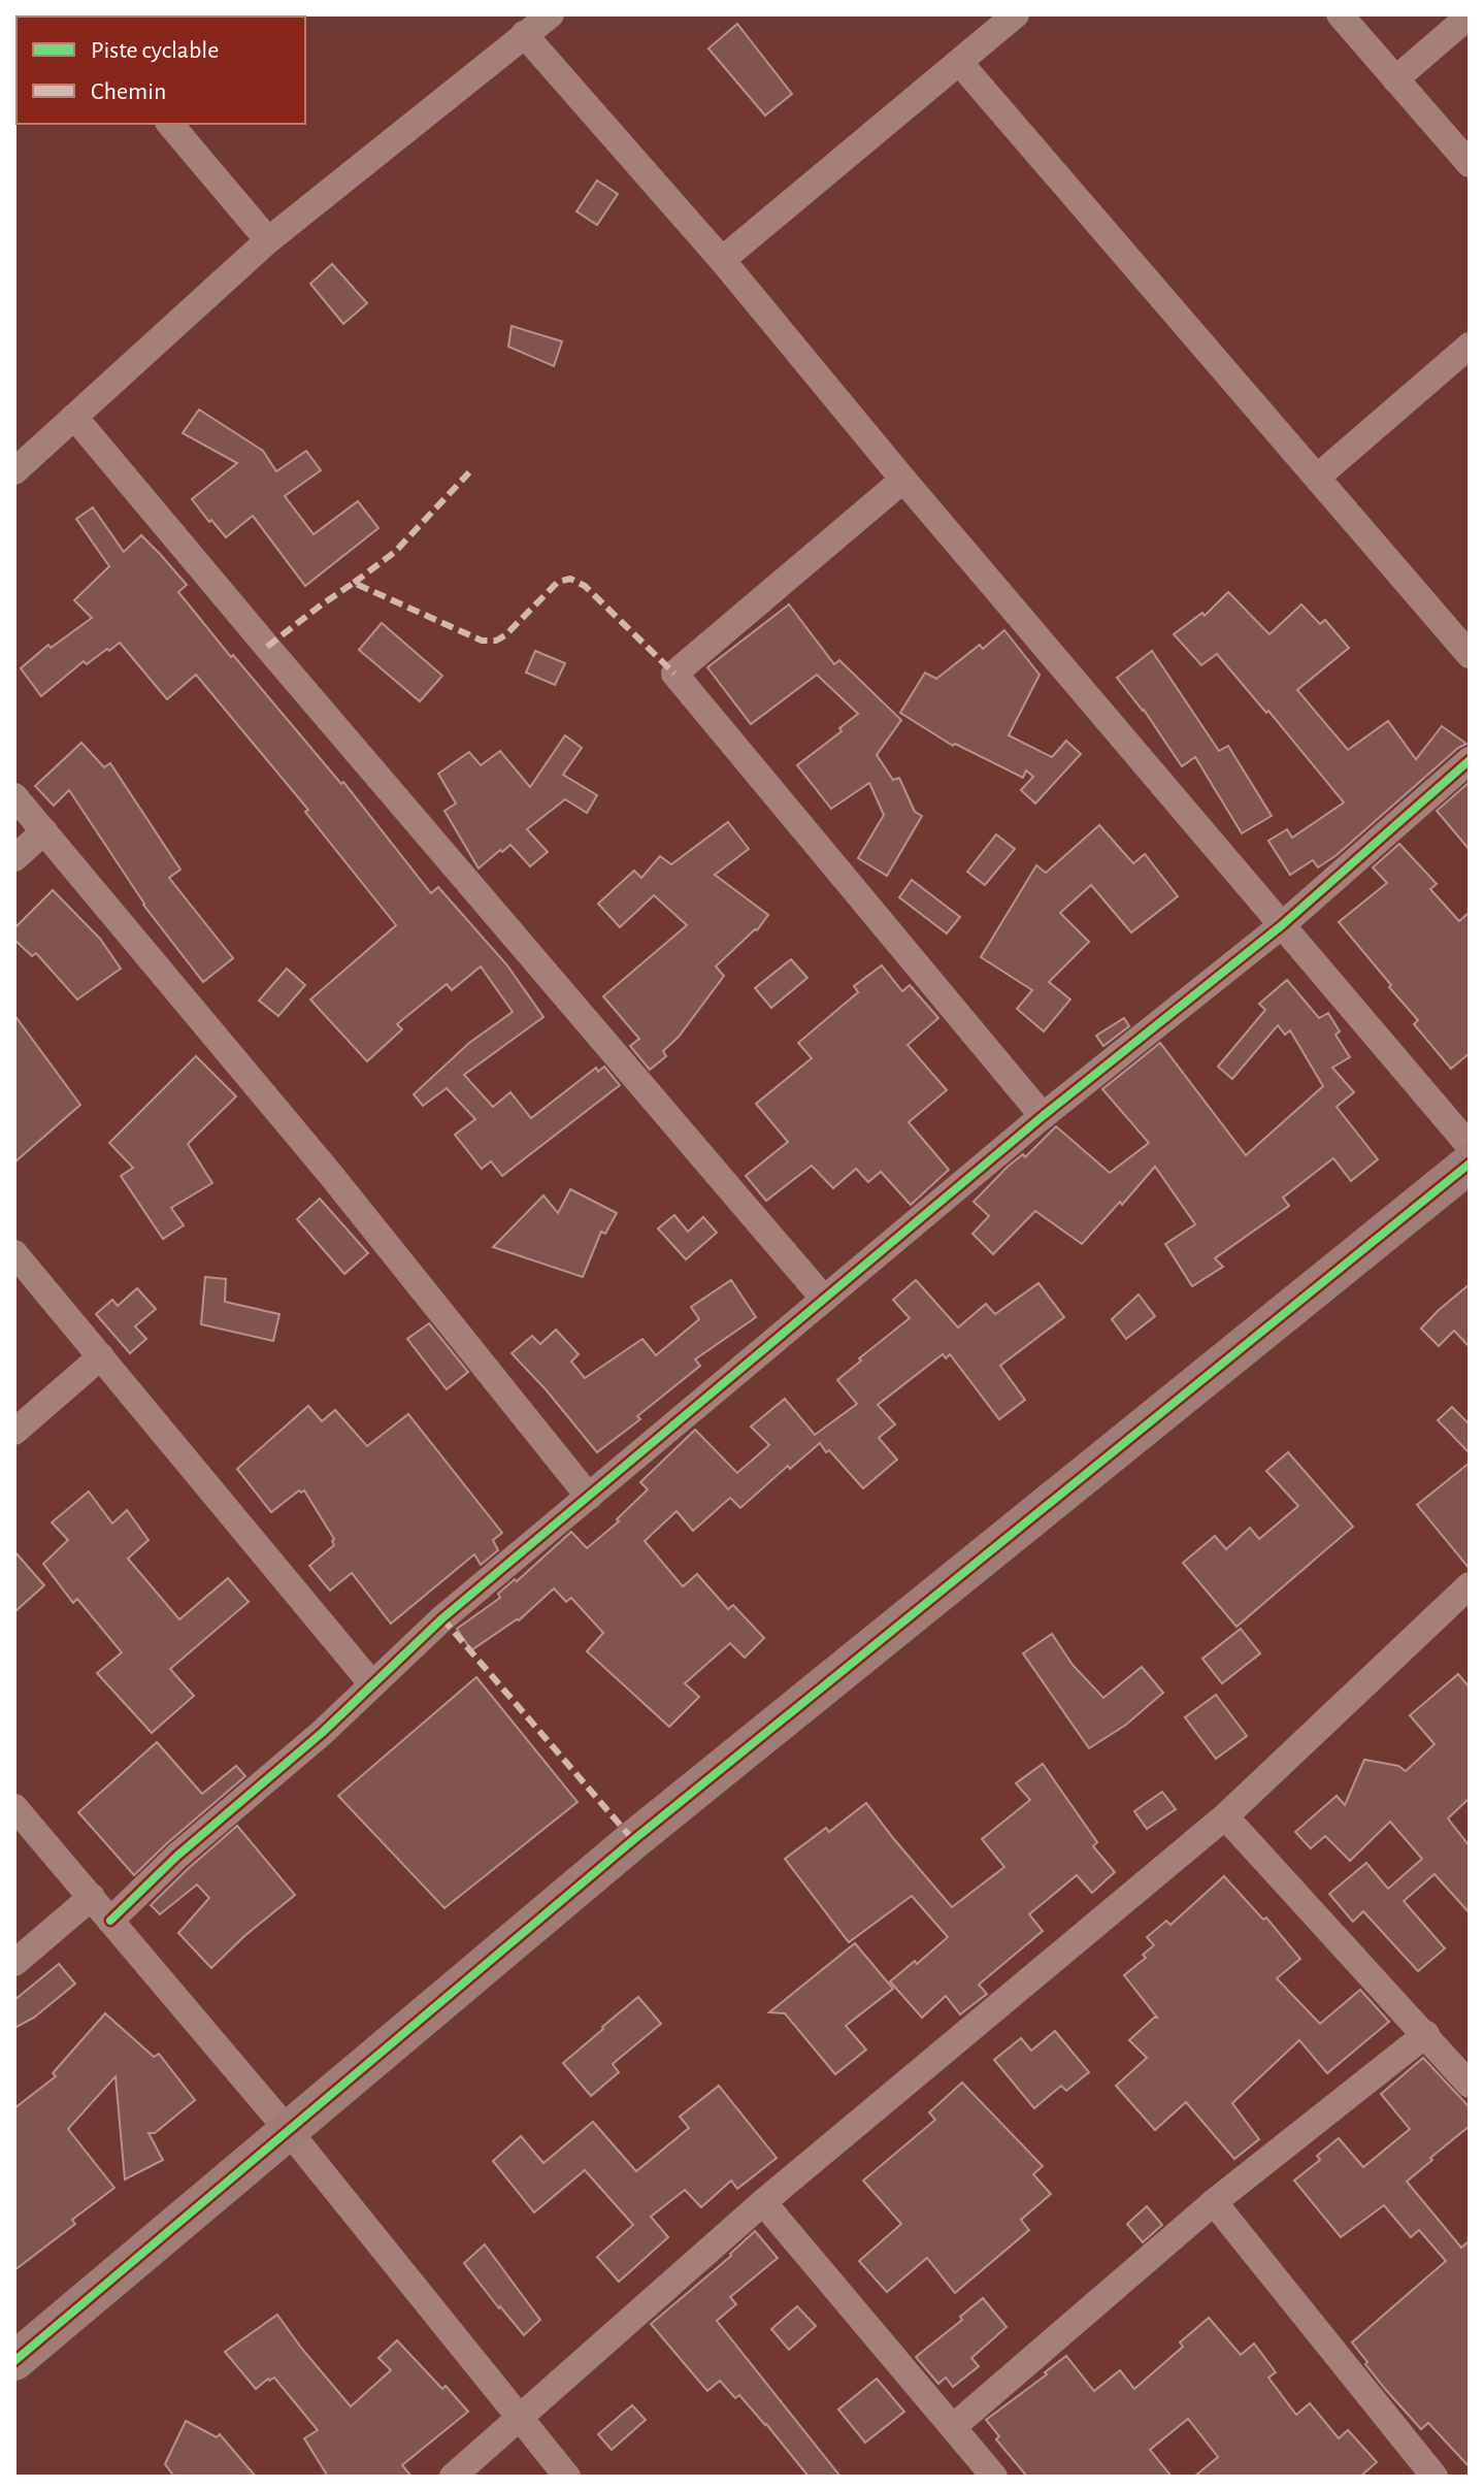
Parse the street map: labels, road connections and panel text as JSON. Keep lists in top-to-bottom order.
{
  "legend": ["Piste cyclable", "Chemin"]
}
